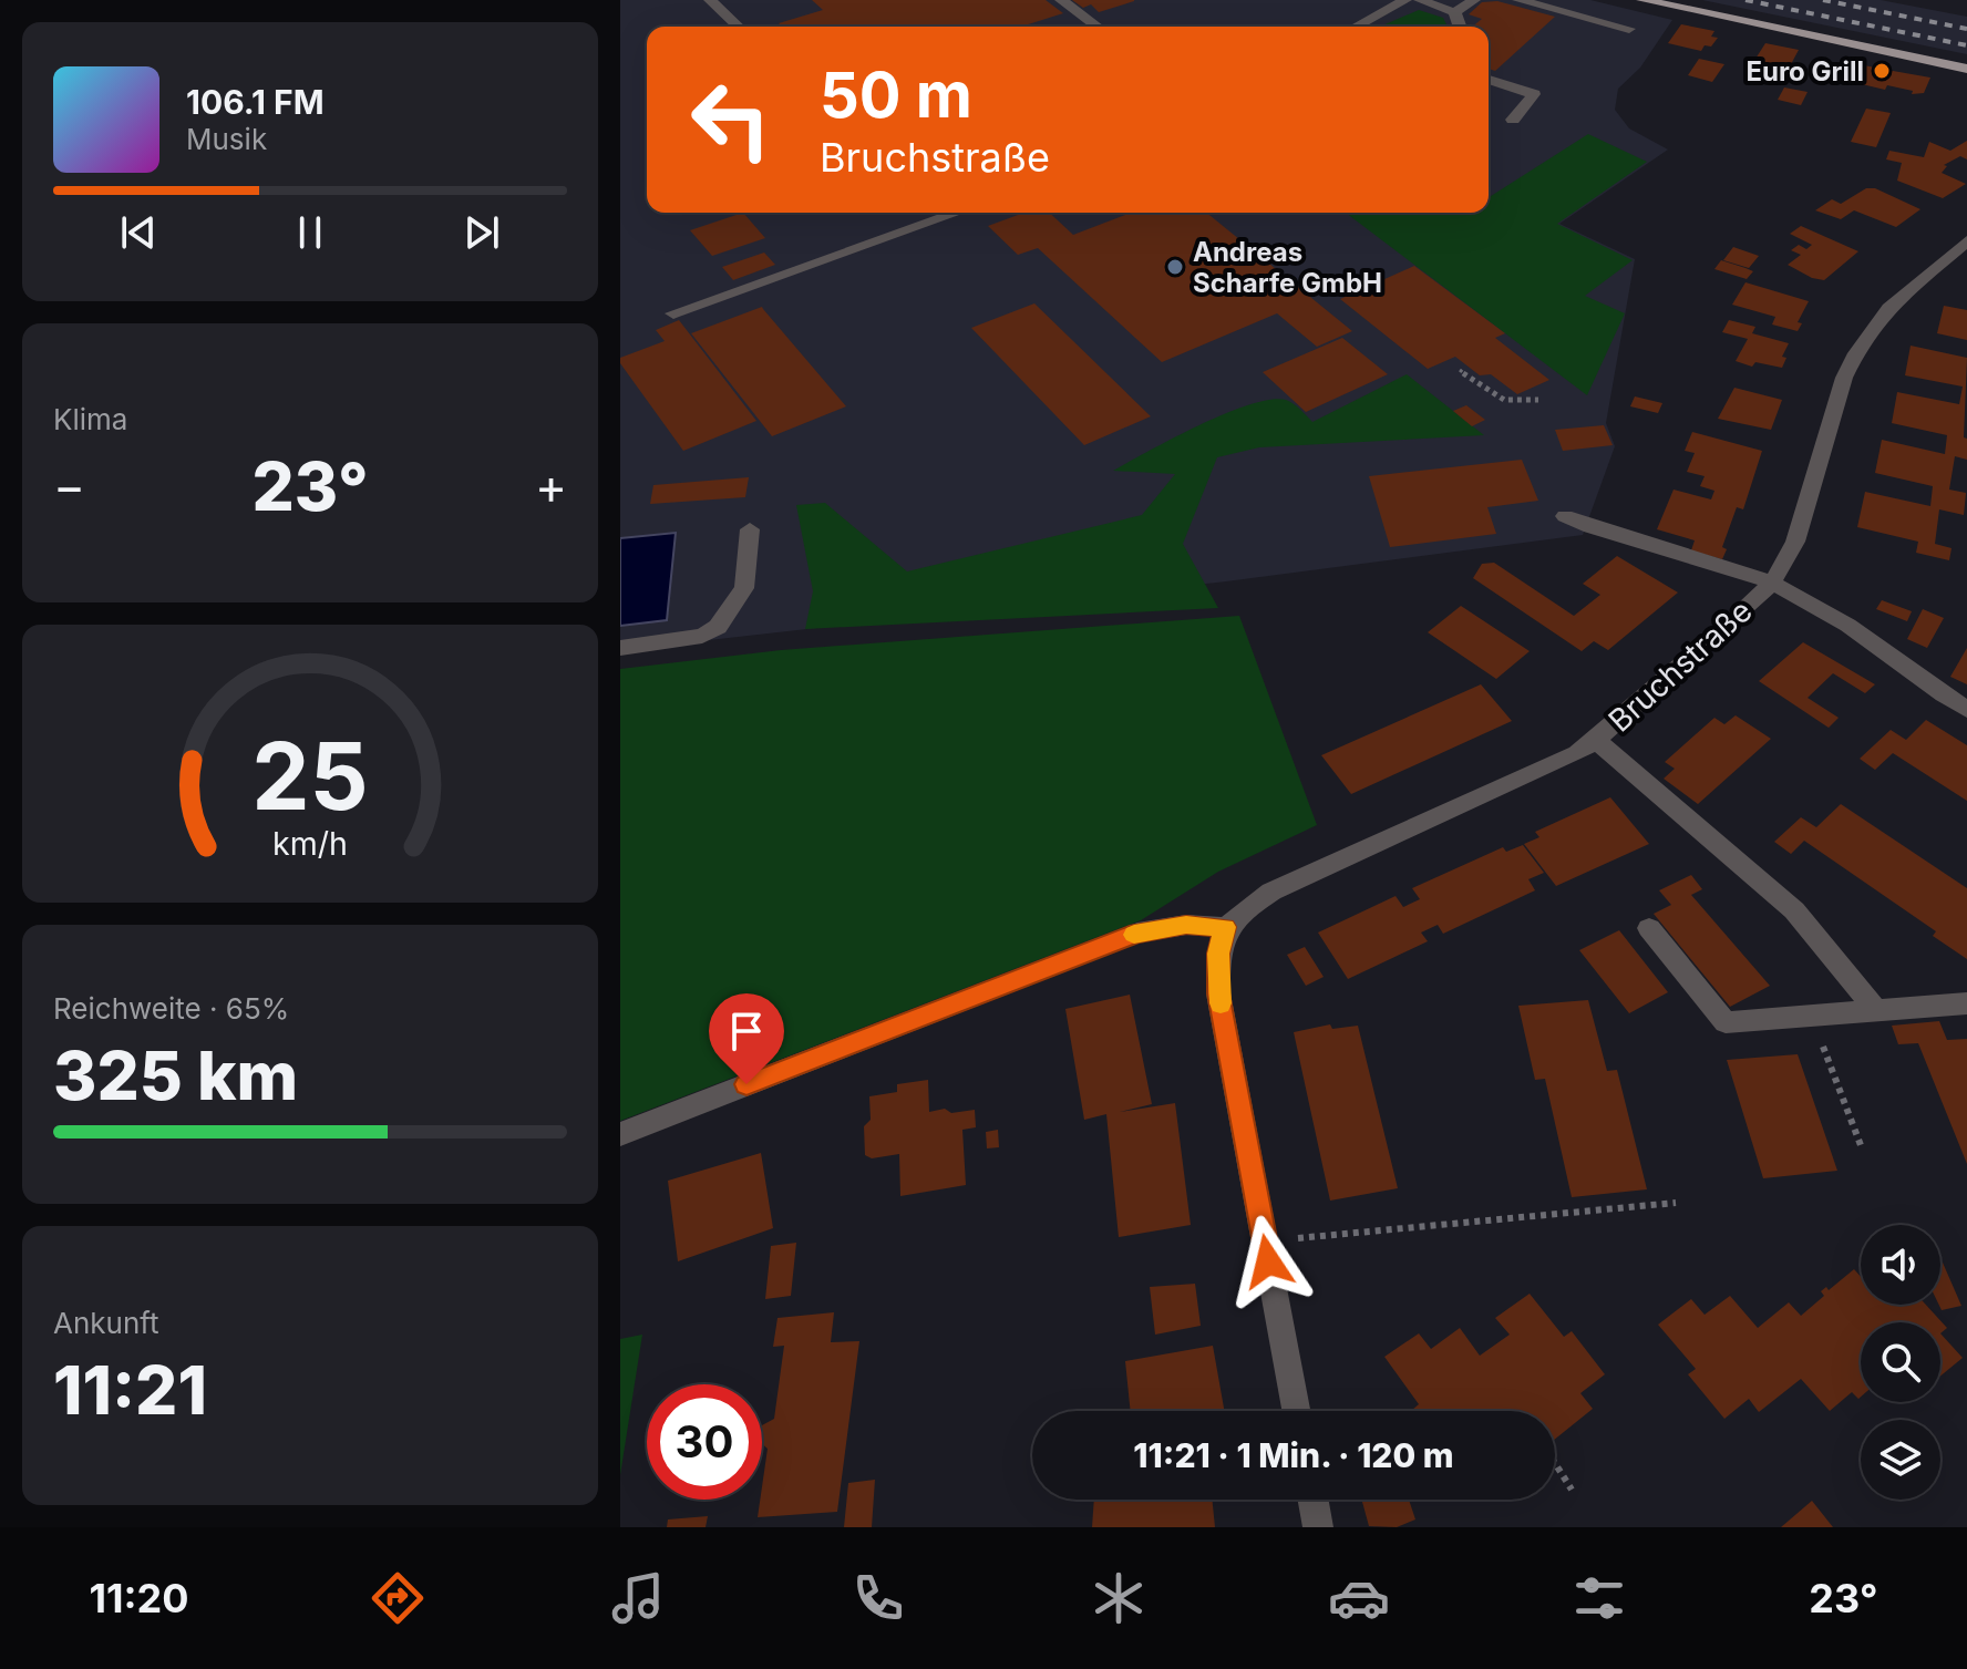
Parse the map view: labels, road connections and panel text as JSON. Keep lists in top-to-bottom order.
{
  "streets": {
    "street": ["Bruchstraße"]
  },
  "places": ["Euro Grill", "Andreas Scharfe GmbH"],
  "page": {
    "turn": ["50 m", "Bruchstraße"],
    "song": ["106.1 FM", "Musik"],
    "tile": [
      "Klima",
      ["Reichweite · 65%", "325 km"],
      ["Ankunft", "11:21"]
    ],
    "heat": ["−", "23°", "+"],
    "limit": "30",
    "trip": "11:21 · 1 Min. · 120 m",
    "tabs": ["11:20", "23°"],
    "gauge": ["25", "km/h"]
  }
}
